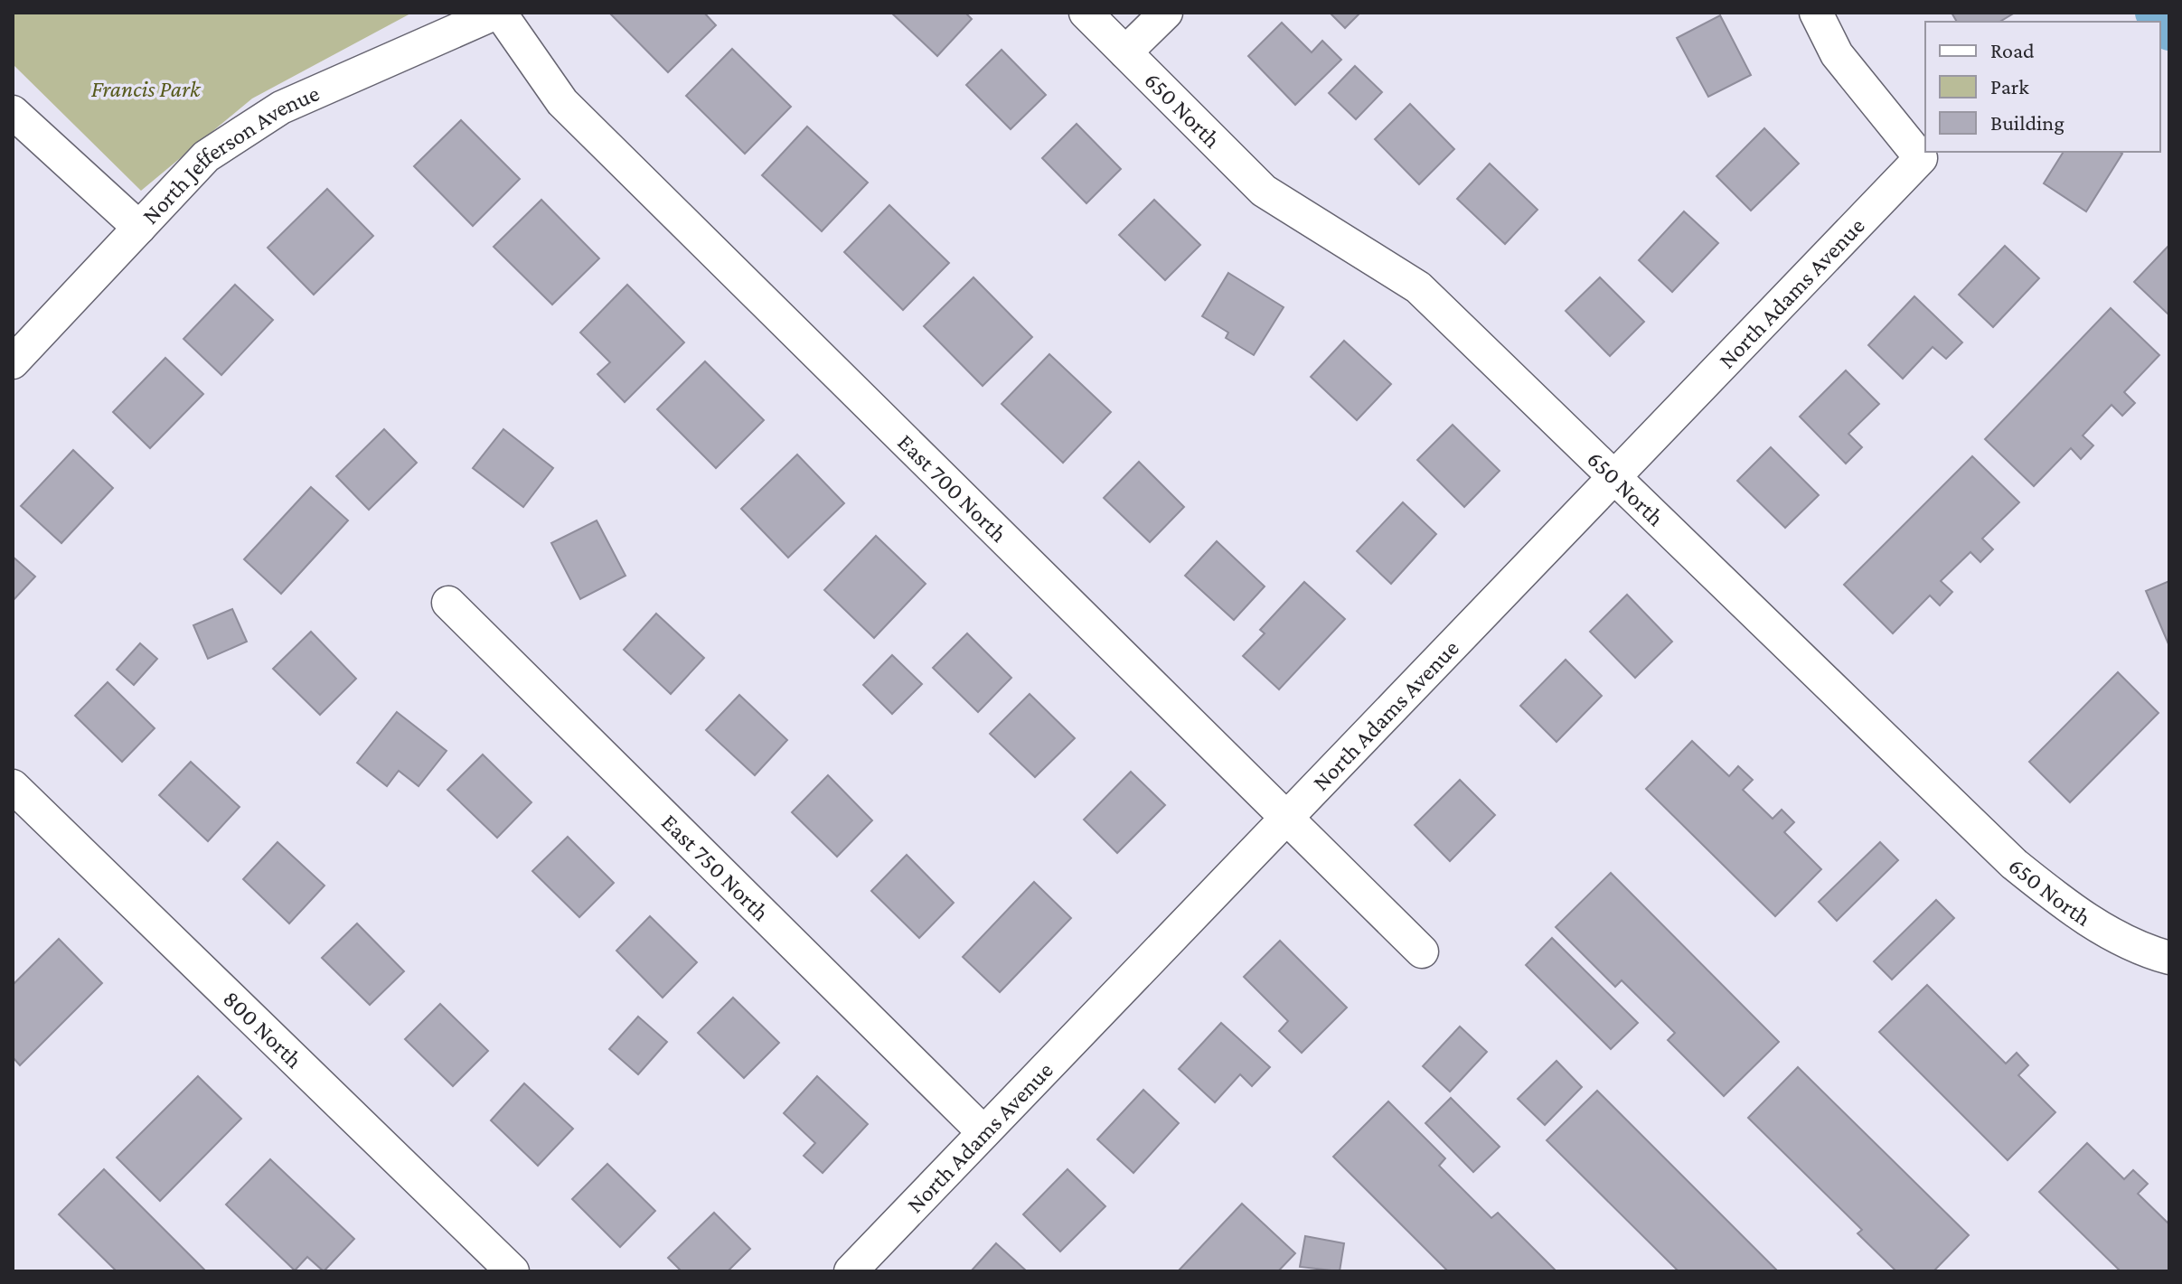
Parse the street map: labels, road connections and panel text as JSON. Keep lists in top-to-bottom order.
{
  "streets": {
    "street": [
      "650 North",
      "North Jefferson Avenue",
      "North Adams Avenue",
      "East 700 North",
      "East 750 North",
      "800 North"
    ]
  },
  "crossings": [
    ["650 North", "North Adams Avenue"],
    ["North Jefferson Avenue", "East 700 North"],
    ["North Adams Avenue", "East 700 North"],
    ["North Adams Avenue", "East 750 North"]
  ],
  "parks": ["Francis Park"],
  "legend": ["Road", "Park", "Building"]
}
